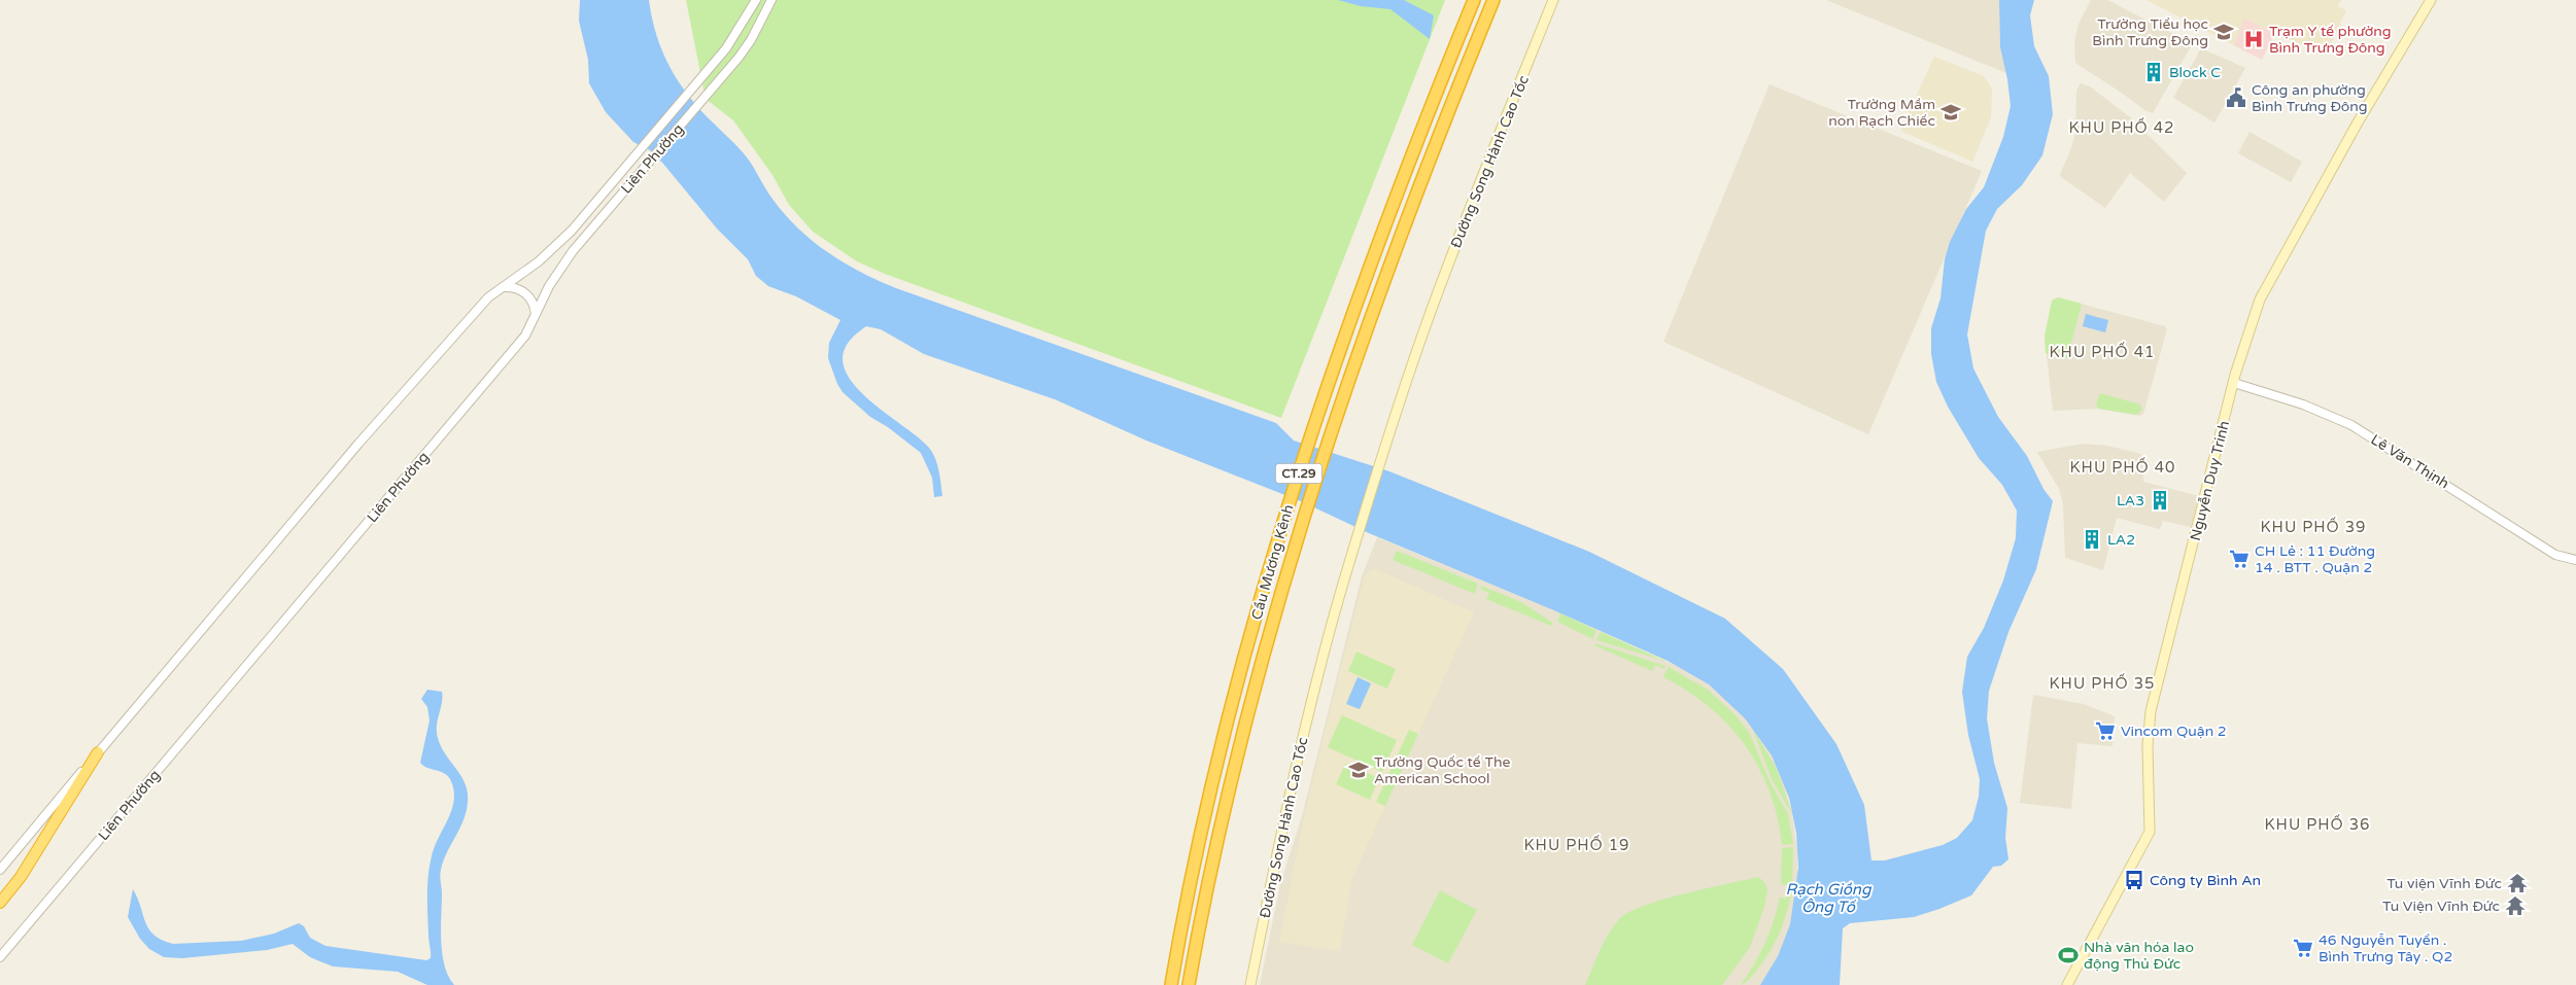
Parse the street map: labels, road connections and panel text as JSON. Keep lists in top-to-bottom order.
{
  "streets": {
    "highway": ["CT.29", "Cầu Mương Kênh"],
    "main road": ["Đường Song Hành Cao Tốc", "Nguyễn Duy Trinh"],
    "street": ["Liên Phường", "Lê Văn Thịnh"]
  },
  "crossings": [
    ["Lê Văn Thịnh", "Nguyễn Duy Trinh"]
  ],
  "districts": [
    "KHU PHỐ 42",
    "KHU PHỐ 41",
    "KHU PHỐ 40",
    "KHU PHỐ 39",
    "KHU PHỐ 35",
    "KHU PHỐ 36",
    "KHU PHỐ 19"
  ],
  "water": ["Rạch Giồng Ông Tố"],
  "places": {
    "school or university": ["Trường Tiểu học Bình Trưng Đông", "Trường Mầm non Rạch Chiếc", "Trường Quốc tế The American School"],
    "hospital": ["Trạm Y tế phường Bình Trưng Đông"],
    "building": ["Block C", "LA3", "LA2"],
    "public building": ["Công an phường Bình Trưng Đông"],
    "supermarket": ["CH Lẻ : 11 Đường 14 . BTT . Quận 2", "Vincom Quận 2", "46 Nguyễn Tuyển . Bình Trưng Tây . Q2"],
    "bus stop": ["Công ty Bình An"],
    "temple": ["Tu viện Vĩnh Đức", "Tu Viện Vĩnh Đức"],
    "sports": ["Nhà văn hóa lao động Thủ Đức"]
  }
}
